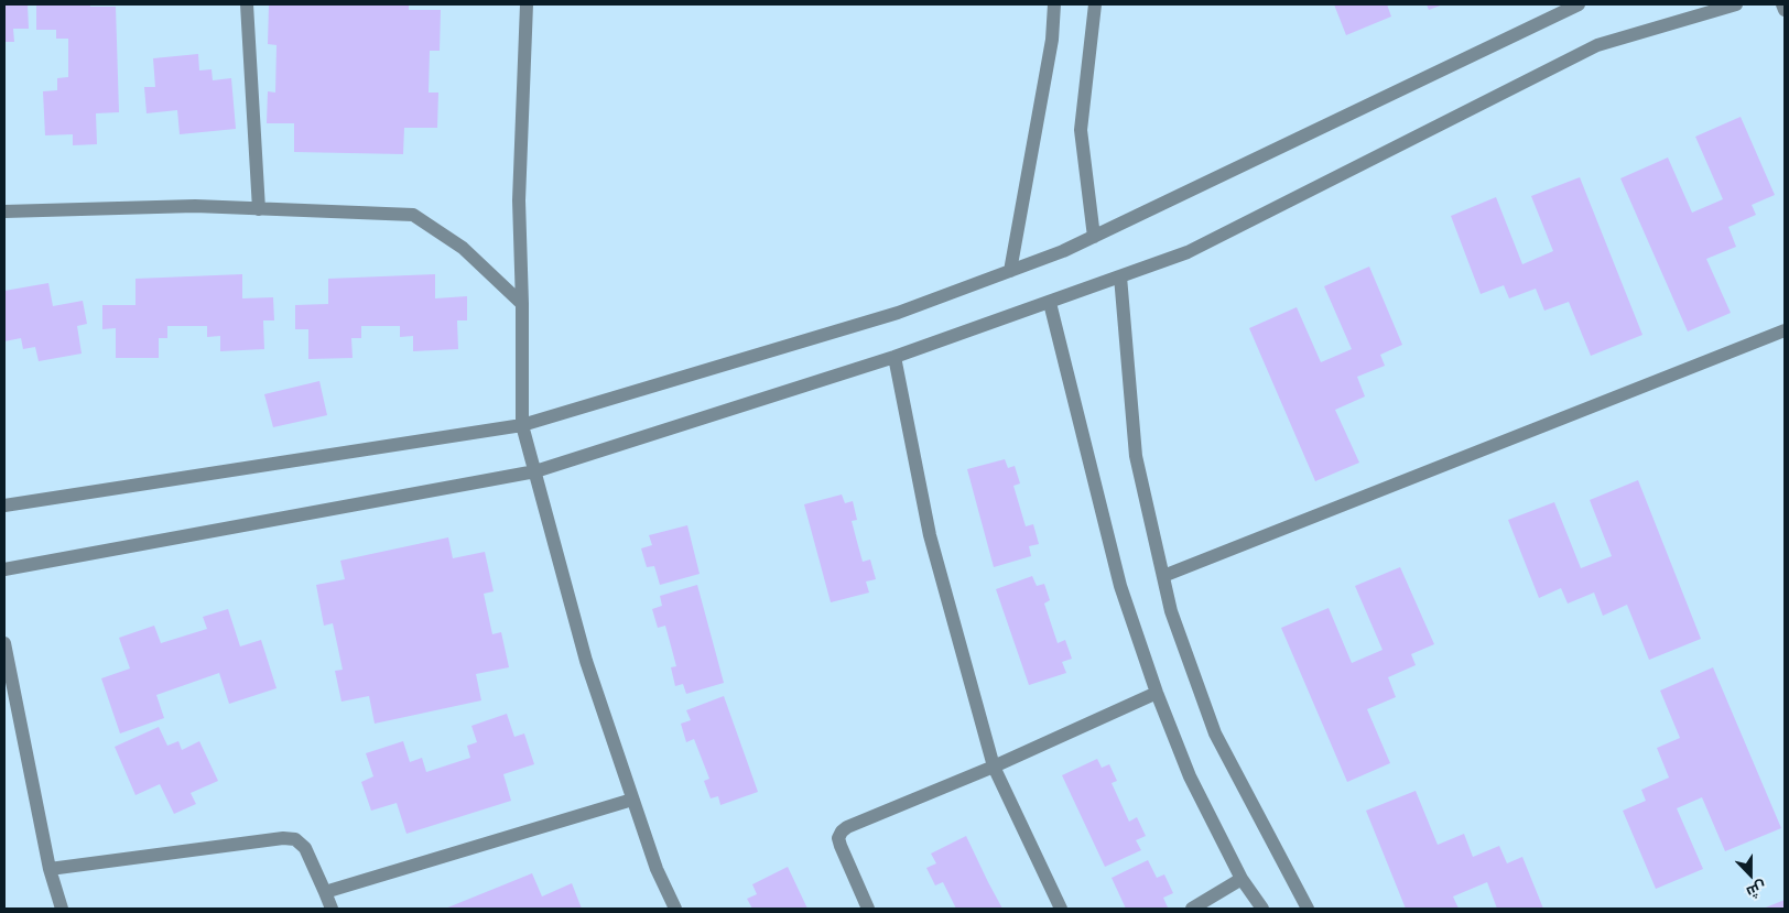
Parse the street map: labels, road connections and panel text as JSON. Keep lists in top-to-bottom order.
{
  "north": "bottom"
}
